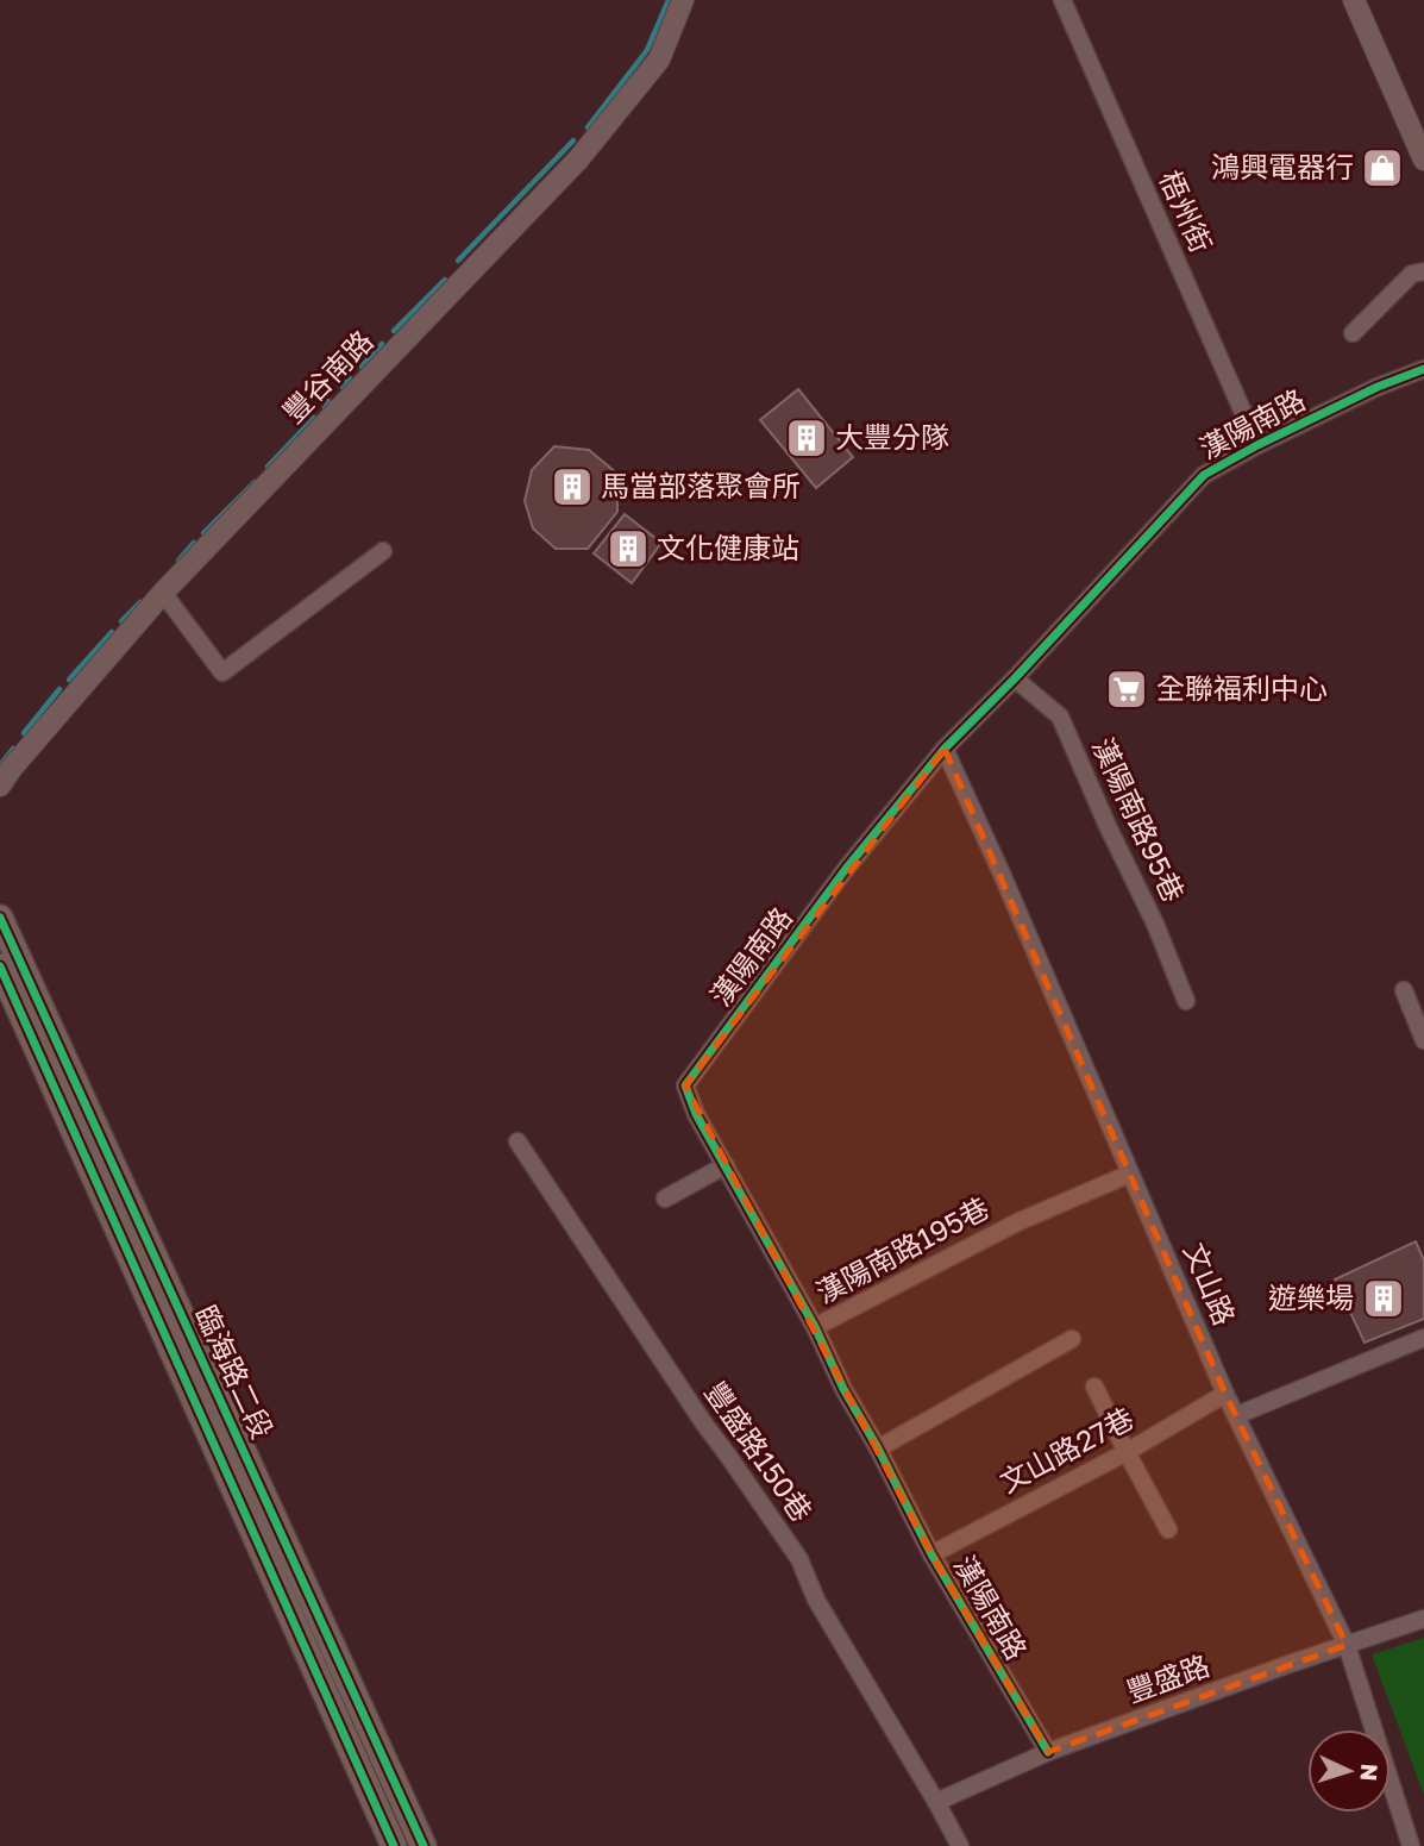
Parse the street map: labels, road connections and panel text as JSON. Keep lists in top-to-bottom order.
{
  "streets": {
    "main road": ["臨海路二段"],
    "street": [
      "梧州街",
      "豐谷南路",
      "漢陽南路",
      "漢陽南路95巷",
      "漢陽南路195巷",
      "文山路",
      "文山路27巷",
      "豐盛路150巷",
      "豐盛路"
    ]
  },
  "crossings": [
    ["梧州街", "漢陽南路"],
    ["漢陽南路", "漢陽南路95巷"],
    ["漢陽南路", "漢陽南路195巷"],
    ["漢陽南路", "文山路"],
    ["漢陽南路", "文山路27巷"],
    ["漢陽南路", "豐盛路"],
    ["漢陽南路195巷", "文山路"],
    ["文山路", "文山路27巷"],
    ["文山路", "豐盛路"],
    ["豐盛路150巷", "豐盛路"]
  ],
  "places": {
    "shop": ["鴻興電器行"],
    "building": [
      "大豐分隊",
      "馬當部落聚會所",
      "文化健康站",
      "遊樂場"
    ],
    "supermarket": ["全聯福利中心"]
  },
  "north": "right"
}
